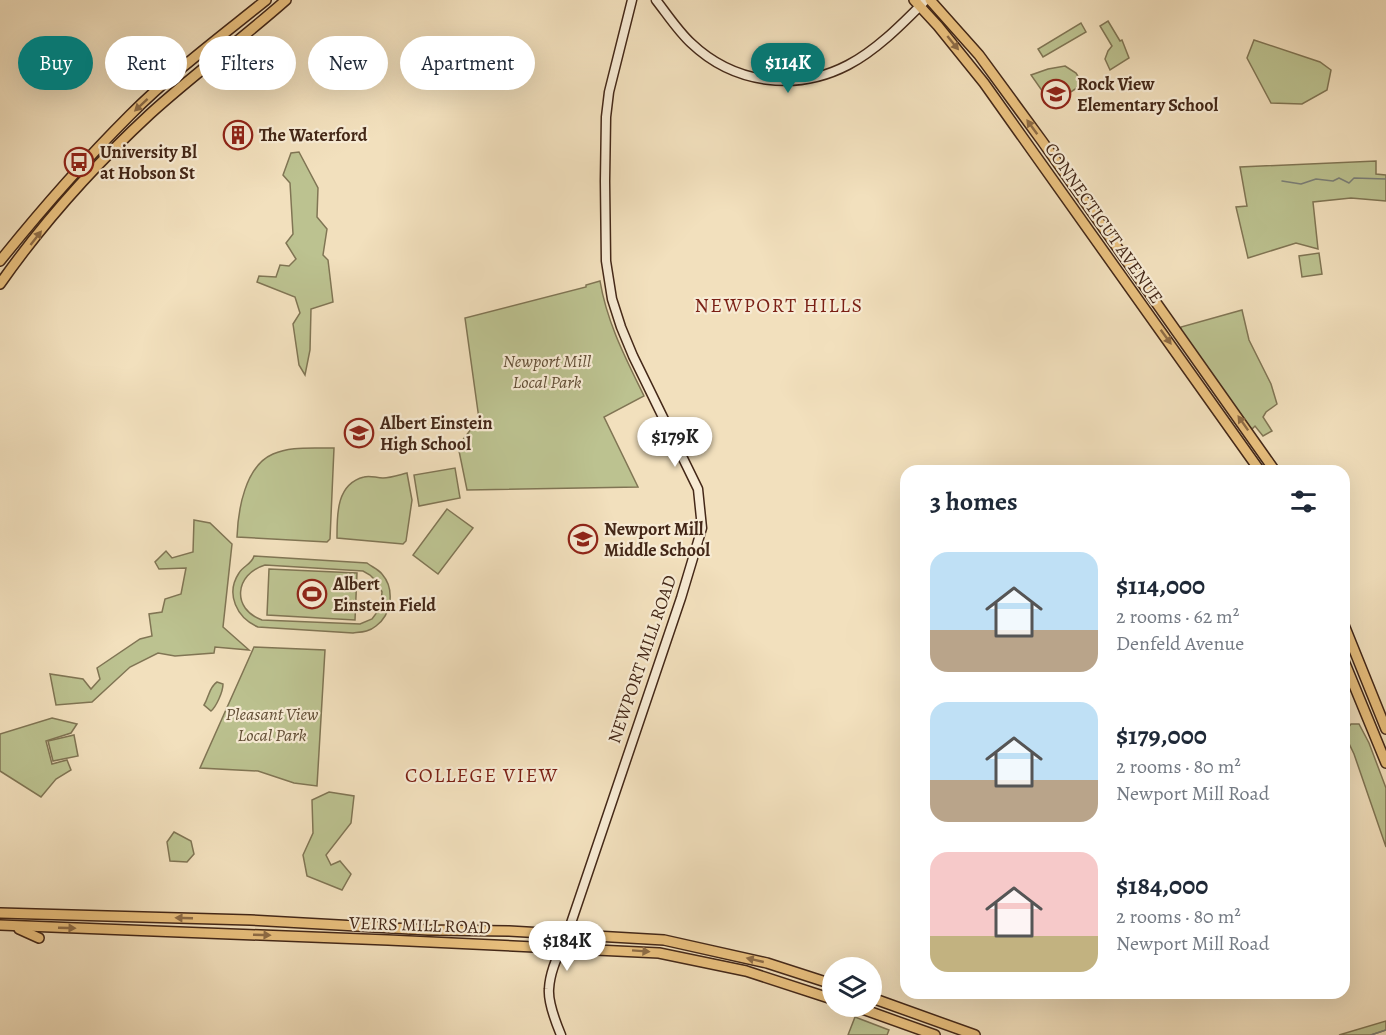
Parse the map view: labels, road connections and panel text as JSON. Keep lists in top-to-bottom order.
{
  "streets": {
    "main road": ["CONNECTICUT AVENUE", "VEIRS MILL ROAD"],
    "street": ["NEWPORT MILL ROAD"]
  },
  "crossings": [
    ["NEWPORT MILL ROAD", "VEIRS MILL ROAD"]
  ],
  "districts": ["NEWPORT HILLS", "COLLEGE VIEW"],
  "parks": ["Newport Mill Local Park", "Pleasant View Local Park"],
  "places": {
    "school or university": ["Rock View Elementary School", "Albert Einstein High School", "Newport Mill Middle School"],
    "building": ["The Waterford"],
    "bus stop": ["University Bl at Hobson St"],
    "sports": ["Albert Einstein Field"]
  },
  "page": {
    "chip": [
      "Buy",
      "Rent",
      "Filters",
      "New",
      "Apartment"
    ],
    "price": ["$114K", "$179K", "$184K"],
    "heading": "3 homes",
    "list": [
      {
        "name": "$114,000",
        "note": "2 rooms · 62 m² · Denfeld Avenue"
      },
      {
        "name": "$179,000",
        "note": "2 rooms · 80 m² · Newport Mill Road"
      },
      {
        "name": "$184,000",
        "note": "2 rooms · 80 m² · Newport Mill Road"
      }
    ]
  }
}
